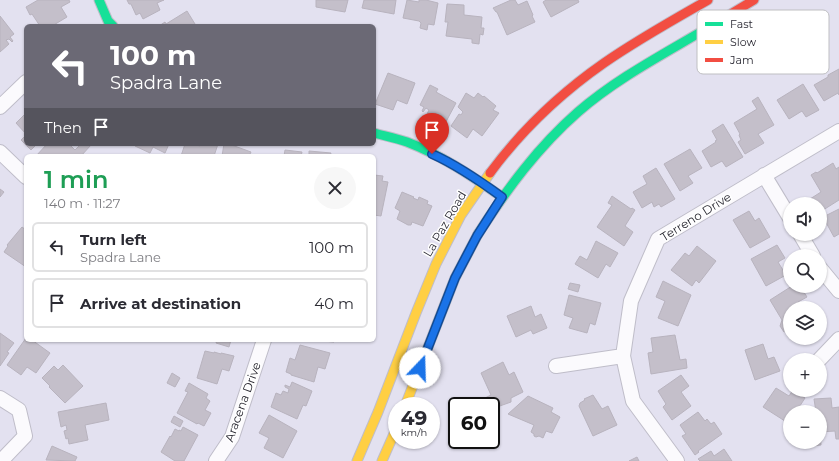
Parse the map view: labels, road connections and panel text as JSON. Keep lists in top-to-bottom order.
{
  "streets": {
    "main road": ["La Paz Road"],
    "street": ["Terreno Drive", "Aracena Drive"]
  },
  "legend": ["Fast", "Slow", "Jam"],
  "page": {
    "turn": ["100 m", "Spadra Lane"],
    "then": "Then",
    "heading": ["1 min", "140 m · 11:27"],
    "map_buttons": ["+", "−"],
    "list": [
      {
        "name": "Turn left",
        "note": "Spadra Lane",
        "value": "100 m"
      },
      {
        "name": "Arrive at destination",
        "value": "40 m"
      }
    ],
    "speed": "49 km/h",
    "limit": "60"
  }
}
